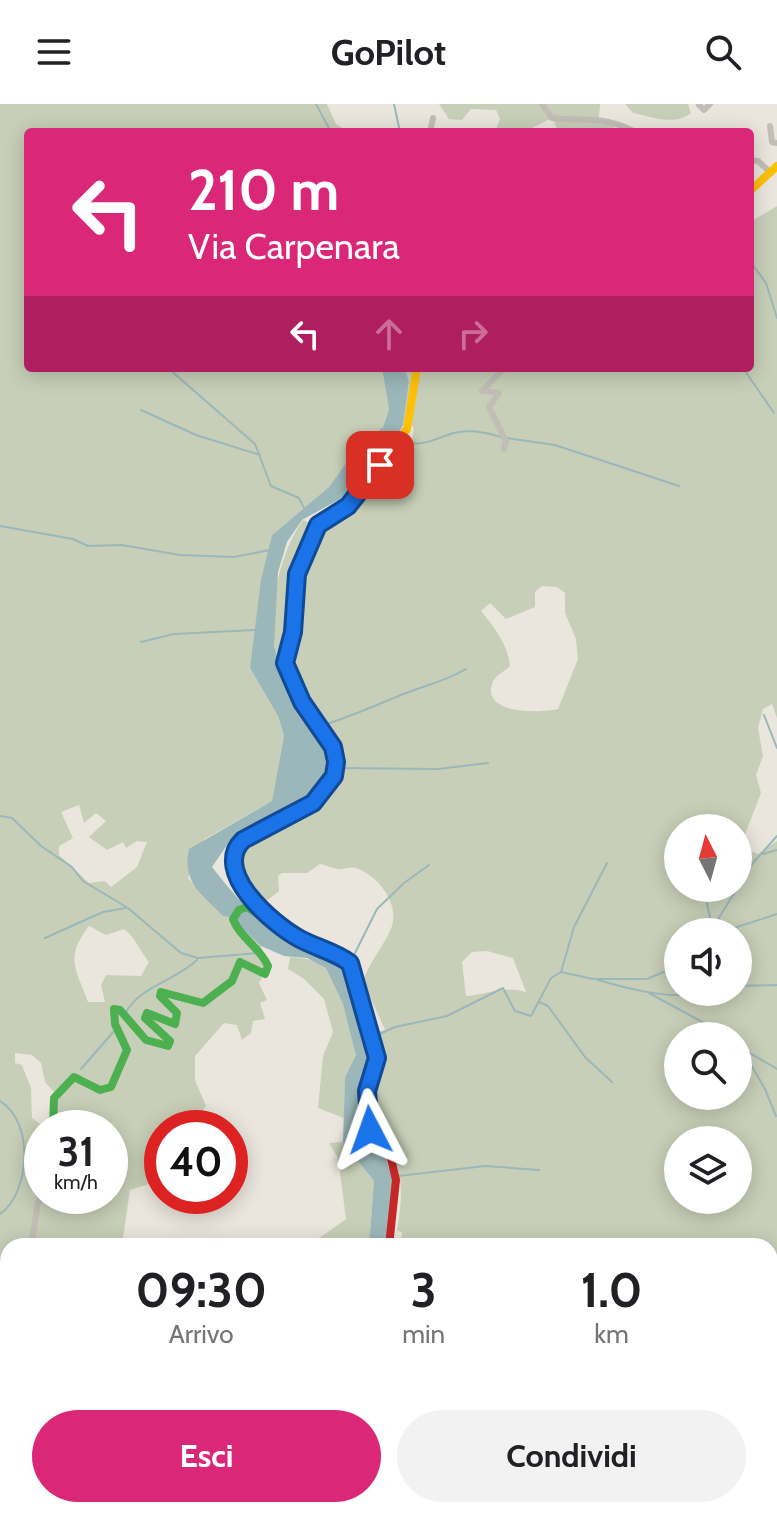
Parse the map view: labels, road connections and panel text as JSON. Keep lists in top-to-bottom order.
{
  "north": "top",
  "page": {
    "header": "GoPilot",
    "turn": ["210 m", "Via Carpenara"],
    "speed": "31 km/h",
    "limit": "40",
    "eta": [
      "09:30",
      "Arrivo",
      "3",
      "min",
      "1.0",
      "km"
    ],
    "buttons": ["Esci", "Condividi"]
  }
}
